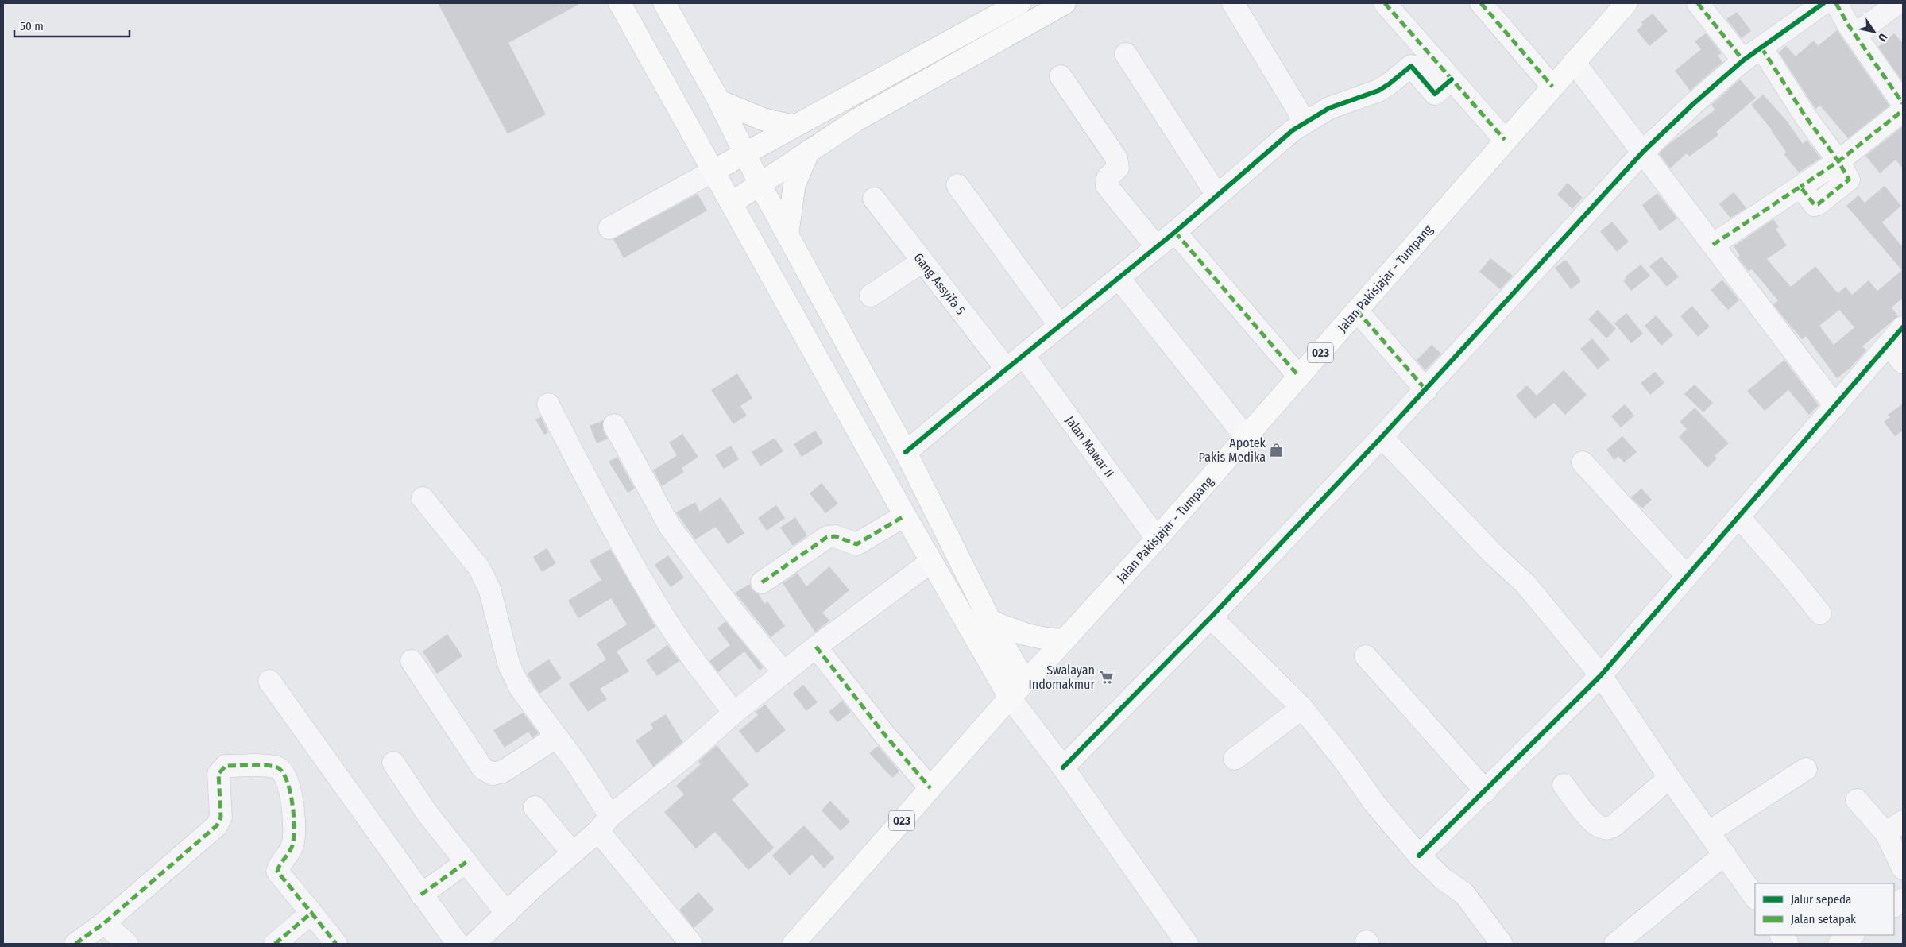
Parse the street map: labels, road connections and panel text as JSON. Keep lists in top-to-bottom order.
{
  "streets": {
    "main road": ["Jalan Pakisjajar - Tumpang", "023"],
    "street": ["Gang Assyifa 5", "Jalan Mawar II"]
  },
  "crossings": [
    ["Jalan Pakisjajar - Tumpang", "Jalan Mawar II"]
  ],
  "places": {
    "shop": ["Apotek Pakis Medika"],
    "supermarket": ["Swalayan Indomakmur"]
  },
  "legend": ["Jalur sepeda", "Jalan setapak"],
  "scale_bar": "50 m",
  "north": "bottom right"
}
